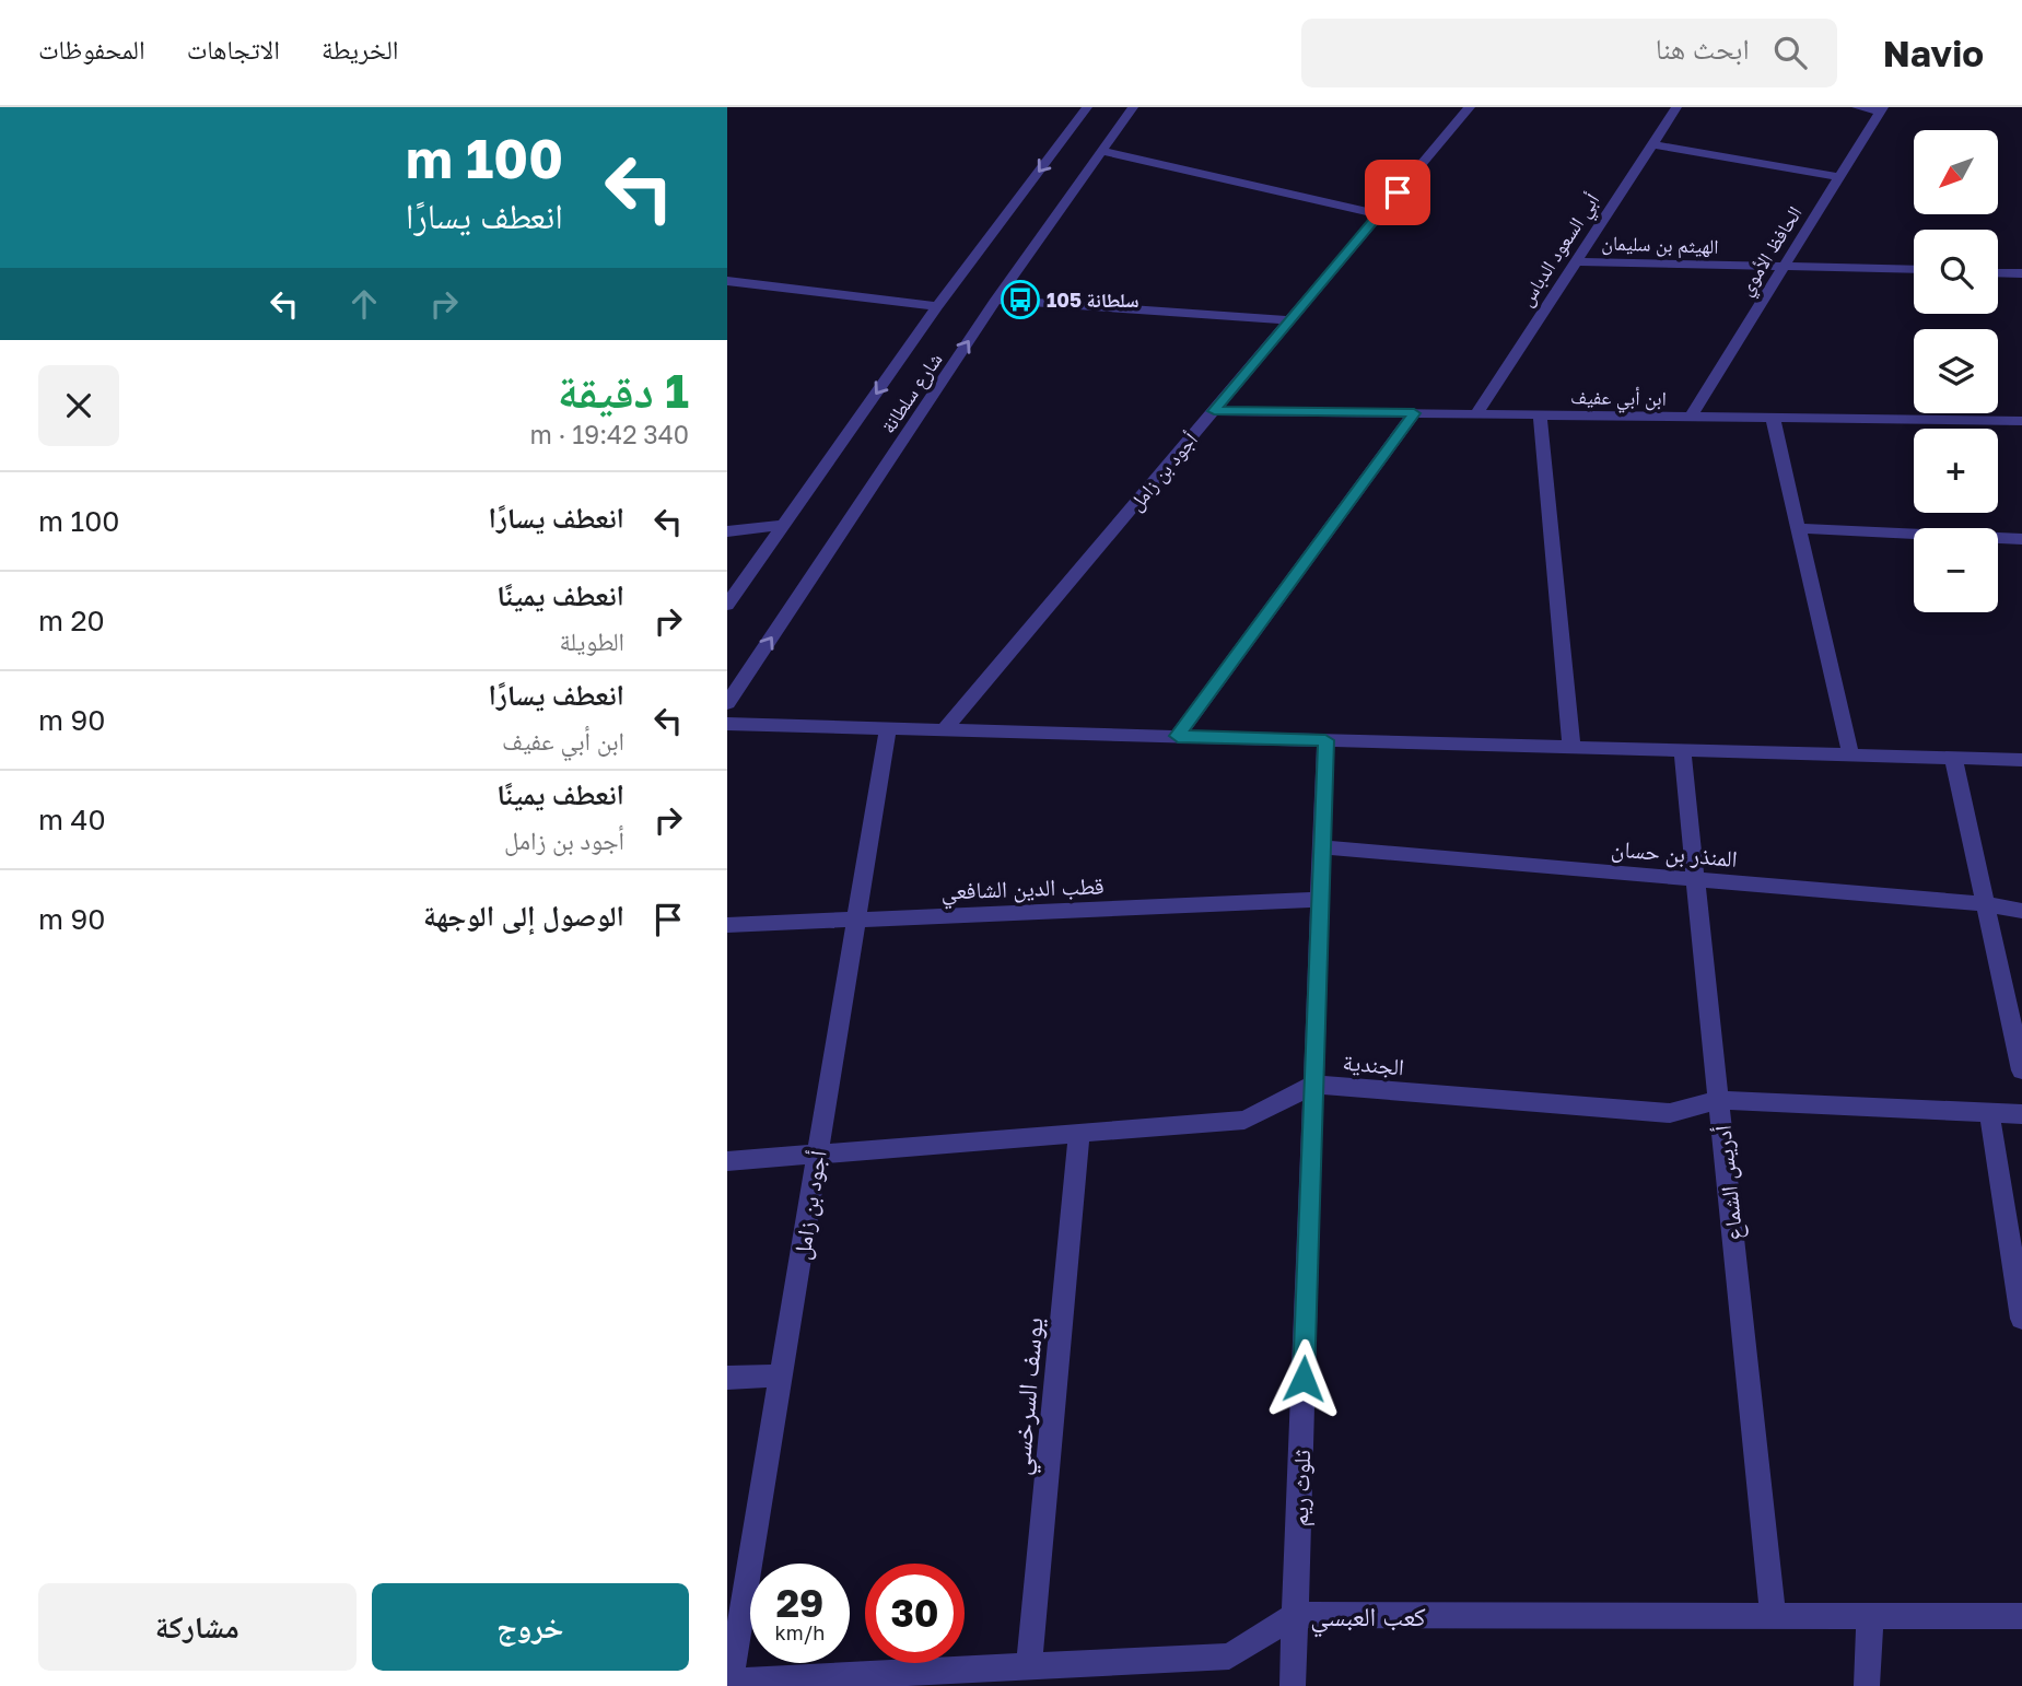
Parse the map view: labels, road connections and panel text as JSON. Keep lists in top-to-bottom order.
{
  "streets": {
    "street": [
      "الهيثم بن سليمان",
      "أبي السعود الدباس",
      "الحافظ الأموي",
      "شارع سلطانة",
      "ابن أبي عفيف",
      "أجود بن زامل",
      "المنذر بن حسان",
      "قطب الدين الشافعي",
      "الجندية",
      "أدريس الشماع",
      "يوسف السرخسي",
      "ثلوث ريم",
      "كعب العبسي"
    ]
  },
  "crossings": [
    ["الهيثم بن سليمان", "أبي السعود الدباس"],
    ["الهيثم بن سليمان", "الحافظ الأموي"],
    ["أبي السعود الدباس", "ابن أبي عفيف"],
    ["الحافظ الأموي", "ابن أبي عفيف"],
    ["ابن أبي عفيف", "أجود بن زامل"],
    ["أجود بن زامل", "قطب الدين الشافعي"],
    ["أجود بن زامل", "الجندية"],
    ["أجود بن زامل", "كعب العبسي"],
    ["المنذر بن حسان", "أدريس الشماع"],
    ["المنذر بن حسان", "ثلوث ريم"],
    ["قطب الدين الشافعي", "ثلوث ريم"],
    ["الجندية", "أدريس الشماع"],
    ["الجندية", "يوسف السرخسي"],
    ["الجندية", "ثلوث ريم"],
    ["أدريس الشماع", "كعب العبسي"],
    ["يوسف السرخسي", "كعب العبسي"],
    ["ثلوث ريم", "كعب العبسي"]
  ],
  "places": {
    "bus stop": ["سلطانة 105"]
  },
  "north": "bottom left",
  "page": {
    "header": "Navio",
    "search": "ابحث هنا",
    "nav": ["الخريطة", "الاتجاهات", "المحفوظات"],
    "turn": ["100 m", "انعطف يسارًا"],
    "map_buttons": ["+", "−"],
    "heading": ["1 دقيقة", "340 m · 19:42"],
    "list": [
      {
        "name": "انعطف يسارًا",
        "value": "100 m"
      },
      {
        "name": "انعطف يمينًا",
        "note": "الطويلة",
        "value": "20 m"
      },
      {
        "name": "انعطف يسارًا",
        "note": "ابن أبي عفيف",
        "value": "90 m"
      },
      {
        "name": "انعطف يمينًا",
        "note": "أجود بن زامل",
        "value": "40 m"
      },
      {
        "name": "الوصول إلى الوجهة",
        "value": "90 m"
      }
    ],
    "speed": "29 km/h",
    "limit": "30",
    "buttons": ["خروج", "مشاركة"]
  }
}
